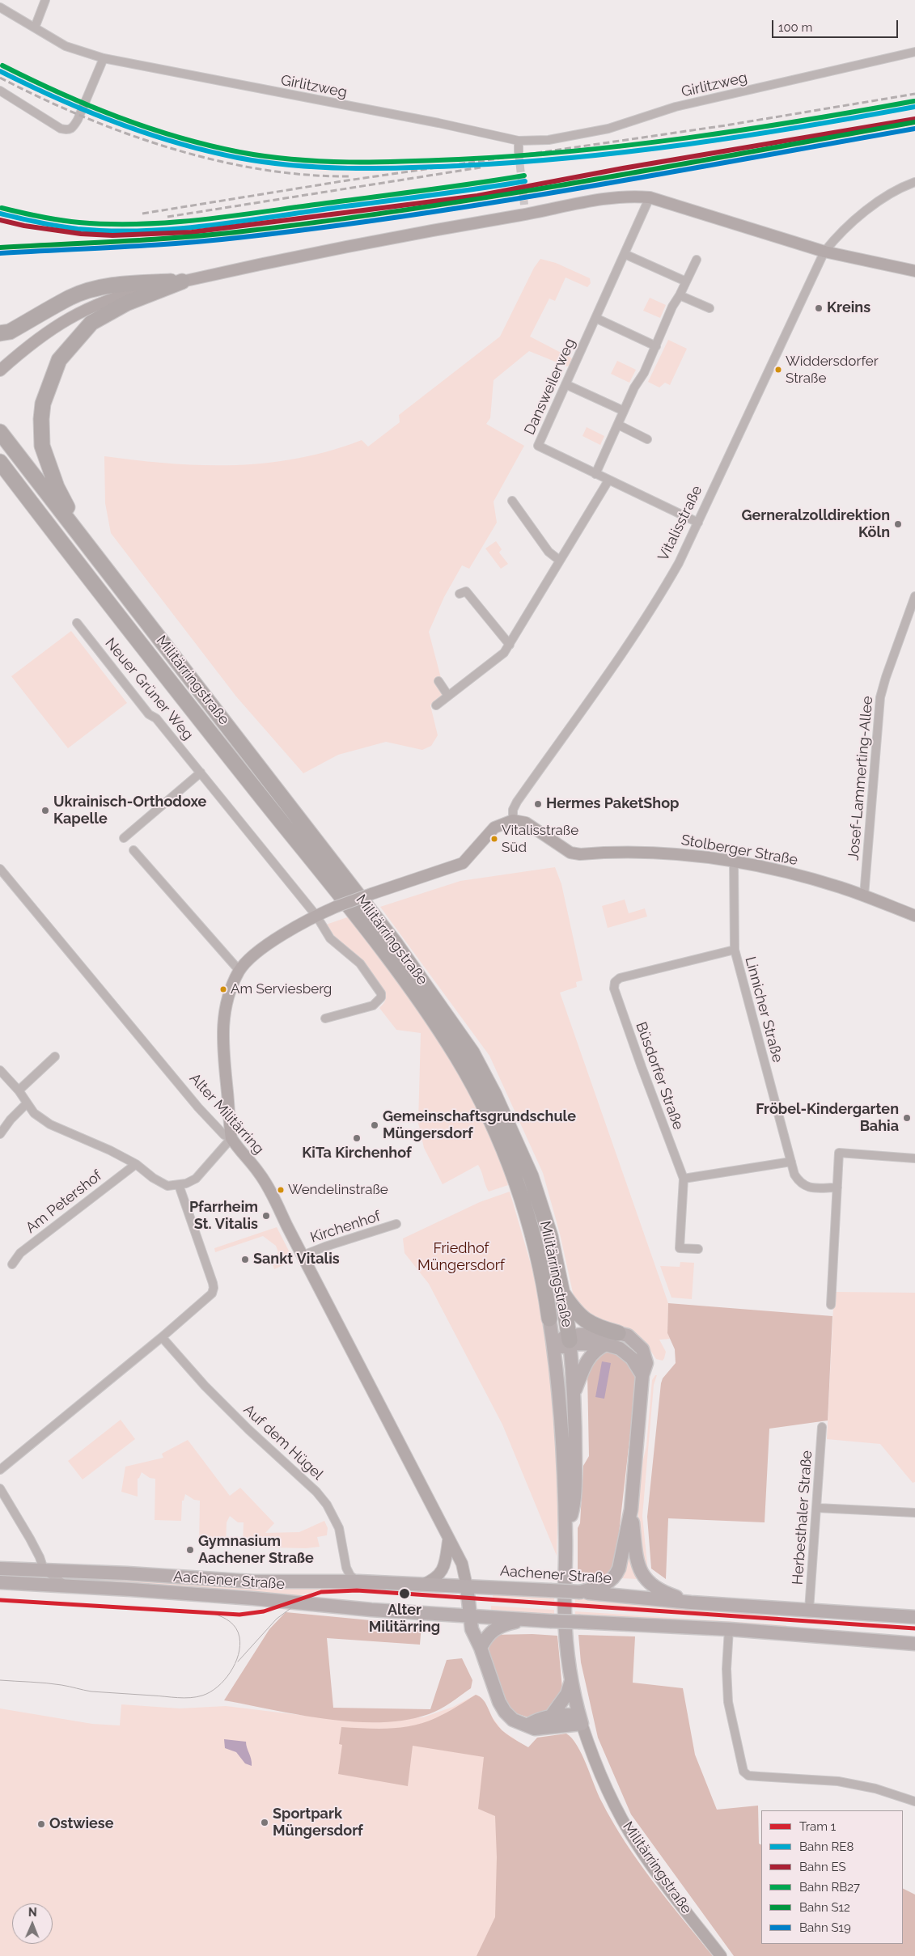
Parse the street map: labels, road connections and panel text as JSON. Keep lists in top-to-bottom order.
{
  "streets": {
    "highway": ["Militärringstraße"],
    "main road": ["Aachener Straße"],
    "street": [
      "Girlitzweg",
      "Dansweilerweg",
      "Vitalisstraße",
      "Neuer Grüner Weg",
      "Josef-Lammerting-Allee",
      "Stolberger Straße",
      "Linnicher Straße",
      "Büsdorfer Straße",
      "Alter Militärring",
      "Am Petershof",
      "Kirchenhof",
      "Auf dem Hügel",
      "Herbesthaler Straße"
    ]
  },
  "crossings": [
    ["Dansweilerweg", "Vitalisstraße"],
    ["Vitalisstraße", "Stolberger Straße"],
    ["Josef-Lammerting-Allee", "Stolberger Straße"],
    ["Stolberger Straße", "Linnicher Straße"],
    ["Linnicher Straße", "Büsdorfer Straße"],
    ["Alter Militärring", "Kirchenhof"],
    ["Alter Militärring", "Aachener Straße"],
    ["Auf dem Hügel", "Aachener Straße"],
    ["Herbesthaler Straße", "Aachener Straße"]
  ],
  "parks": ["Friedhof Müngersdorf"],
  "places": [
    "Kreins",
    "Widdersdorfer Straße",
    "Gerneralzolldirektion Köln",
    "Hermes PaketShop",
    "Ukrainisch-Orthodoxe Kapelle",
    "Vitalisstraße Süd",
    "Am Serviesberg",
    "Fröbel-Kindergarten Bahia",
    "Gemeinschaftsgrundschule Müngersdorf",
    "KiTa Kirchenhof",
    "Wendelinstraße",
    "Pfarrheim St. Vitalis",
    "Sankt Vitalis",
    "Gymnasium Aachener Straße",
    "Alter Militärring",
    "Sportpark Müngersdorf",
    "Ostwiese"
  ],
  "lines": [
    "rail line RB27",
    "rail line RE8",
    "rail line ES",
    "rail line S12",
    "rail line S19",
    "tram line 1"
  ],
  "legend": [
    "Tram 1",
    "Bahn RE8",
    "Bahn ES",
    "Bahn RB27",
    "Bahn S12",
    "Bahn S19"
  ],
  "scale_bar": "100 m",
  "north": "top"
}
